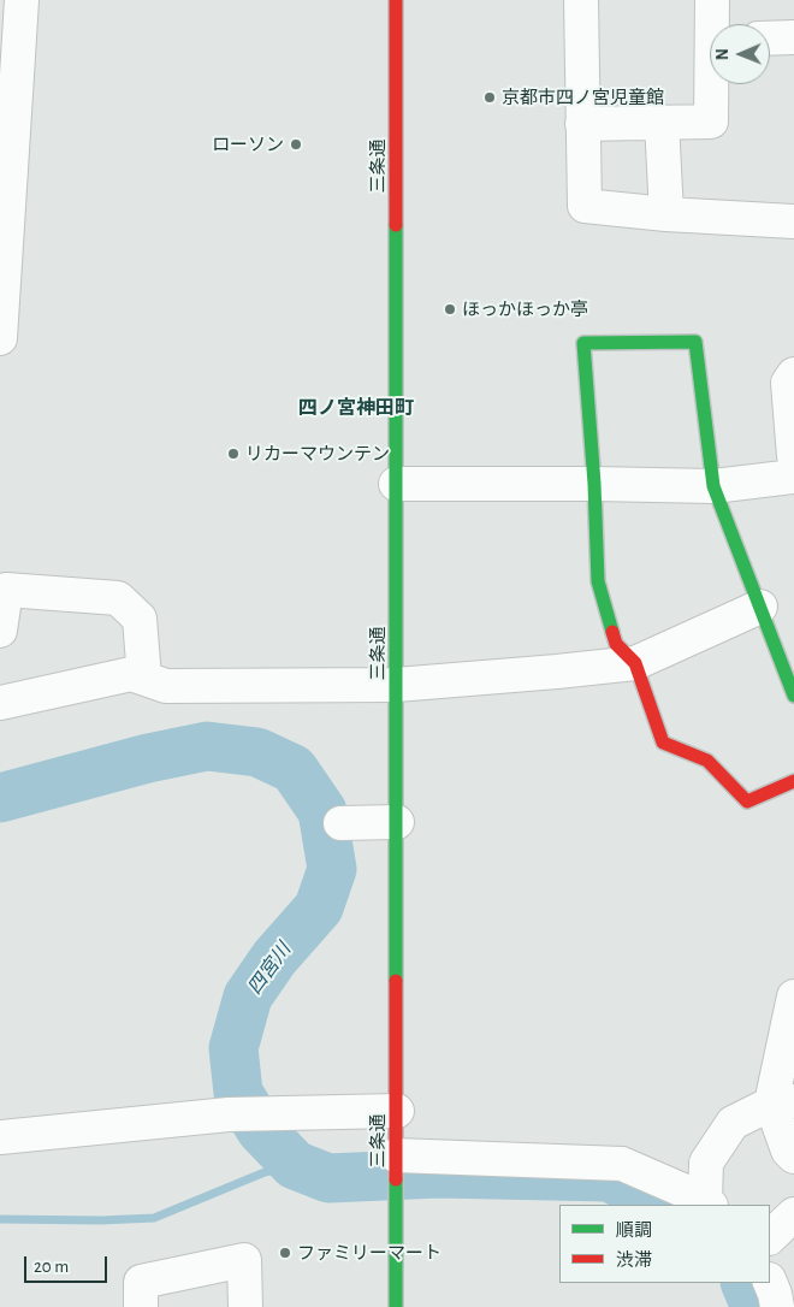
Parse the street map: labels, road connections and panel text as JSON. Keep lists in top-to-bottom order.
{
  "streets": {
    "main road": ["三条通"]
  },
  "districts": ["四ノ宮神田町"],
  "water": ["四宮川"],
  "places": [
    "京都市四ノ宮児童館",
    "ローソン",
    "ほっかほっか亭",
    "リカーマウンテン",
    "ファミリーマート"
  ],
  "legend": ["順調", "渋滞"],
  "scale_bar": "20 m",
  "north": "left"
}
